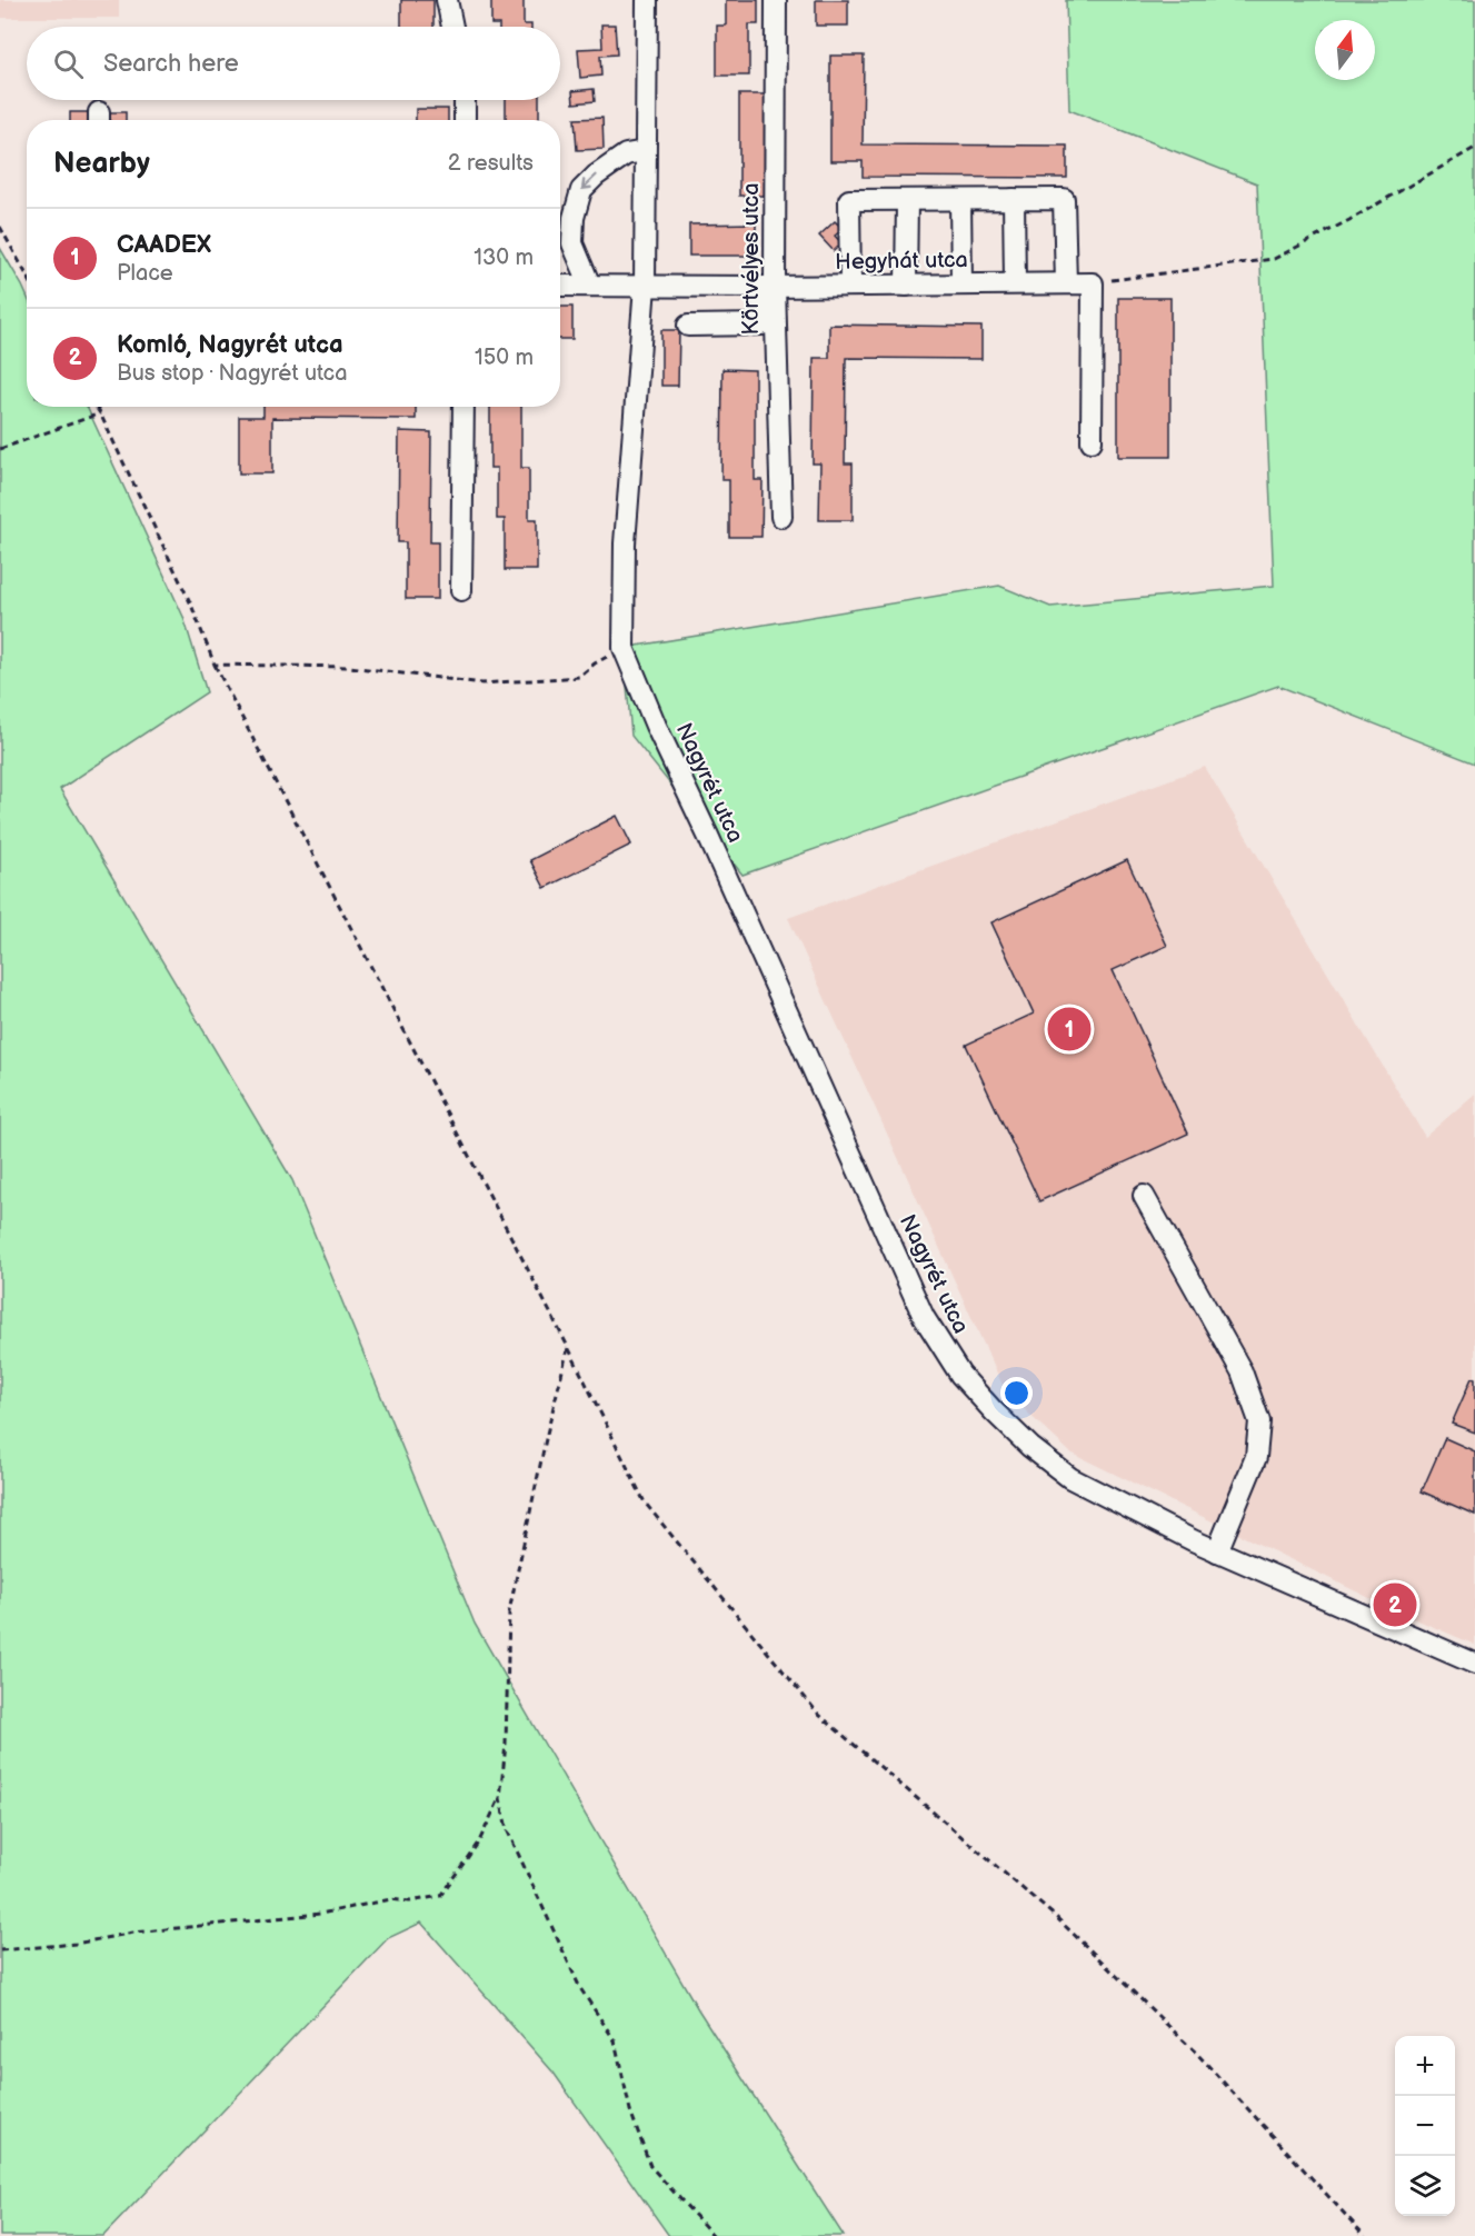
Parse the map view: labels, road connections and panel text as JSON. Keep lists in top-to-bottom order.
{
  "streets": {
    "street": ["Körtvélyes utca", "Hegyhát utca", "Nagyrét utca"]
  },
  "crossings": [
    ["Körtvélyes utca", "Hegyhát utca"]
  ],
  "north": "top",
  "page": {
    "search": "Search here",
    "heading": ["Nearby", "2 results"],
    "list": [
      {
        "mark": "1",
        "name": "CAADEX",
        "note": "Place",
        "value": "130 m"
      },
      {
        "mark": "2",
        "name": "Komló, Nagyrét utca",
        "note": "Bus stop · Nagyrét utca",
        "value": "150 m"
      }
    ],
    "pins": ["1", "2"],
    "map_buttons": ["+", "−"]
  }
}
